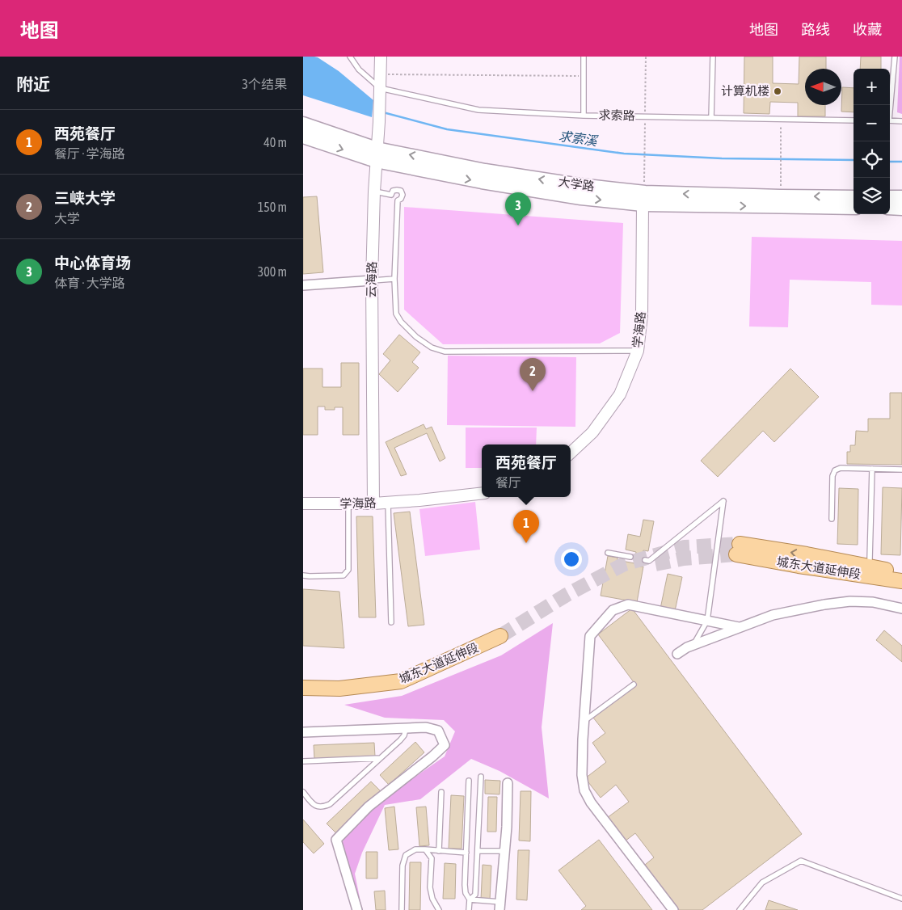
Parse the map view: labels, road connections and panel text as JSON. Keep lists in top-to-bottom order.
{
  "streets": {
    "main road": ["大学路", "城东大道延伸段"],
    "street": ["云海路", "学海路"],
    "lane": ["求索路"]
  },
  "crossings": [
    ["求索路", "云海路"],
    ["大学路", "云海路"],
    ["大学路", "学海路"],
    ["云海路", "学海路"]
  ],
  "water": ["求索溪"],
  "places": ["计算机楼"],
  "north": "left",
  "page": {
    "header": "地图",
    "nav": ["地图", "路线", "收藏"],
    "heading": ["附近", "3个结果"],
    "map_buttons": ["+", "−"],
    "list": [
      {
        "mark": "1",
        "name": "西苑餐厅",
        "note": "餐厅 · 学海路",
        "value": "40 m"
      },
      {
        "mark": "2",
        "name": "三峡大学",
        "note": "大学",
        "value": "150 m"
      },
      {
        "mark": "3",
        "name": "中心体育场",
        "note": "体育 · 大学路",
        "value": "300 m"
      }
    ],
    "pins": ["3", "2", "1"],
    "popup": ["西苑餐厅", "餐厅"]
  }
}
